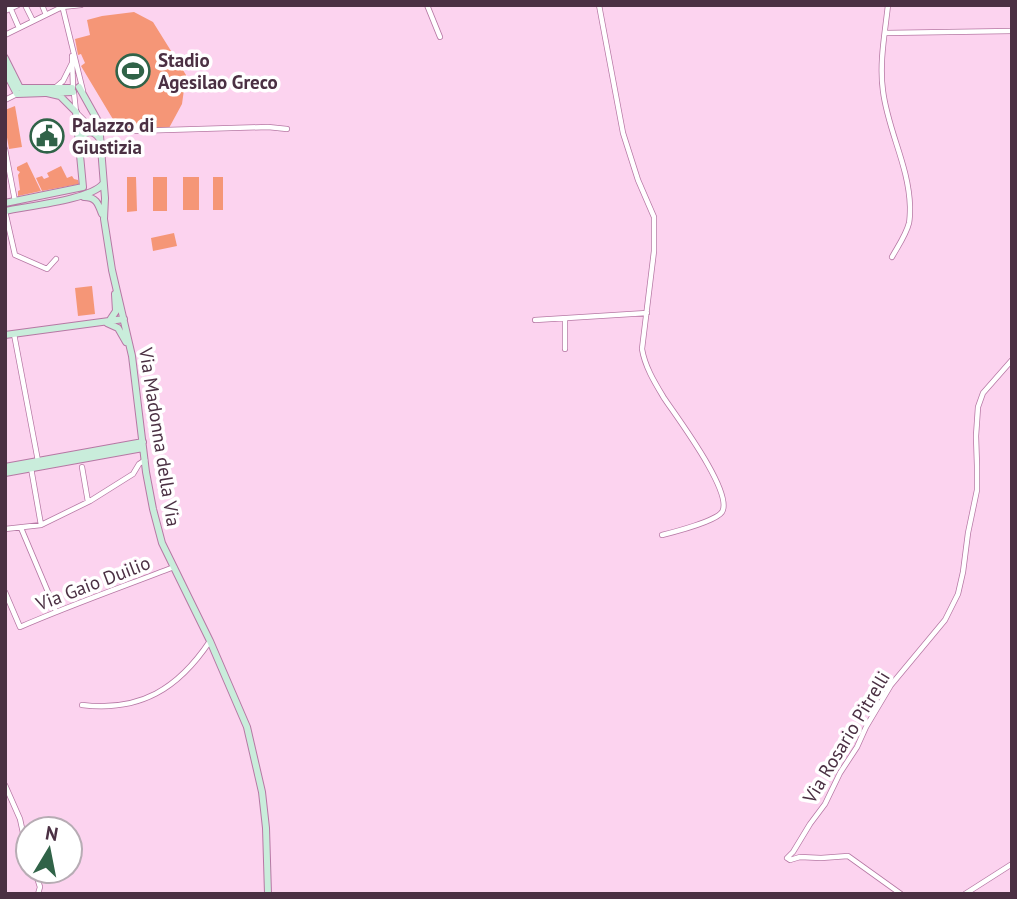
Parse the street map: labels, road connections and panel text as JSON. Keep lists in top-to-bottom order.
{
  "streets": {
    "street": ["Via Madonna della Via", "Via Gaio Duilio", "Via Rosario Pitrelli"]
  },
  "crossings": [
    ["Via Madonna della Via", "Via Gaio Duilio"]
  ],
  "places": {
    "sports": ["Stadio Agesilao Greco"],
    "public building": ["Palazzo di Giustizia"]
  },
  "north": "top"
}
